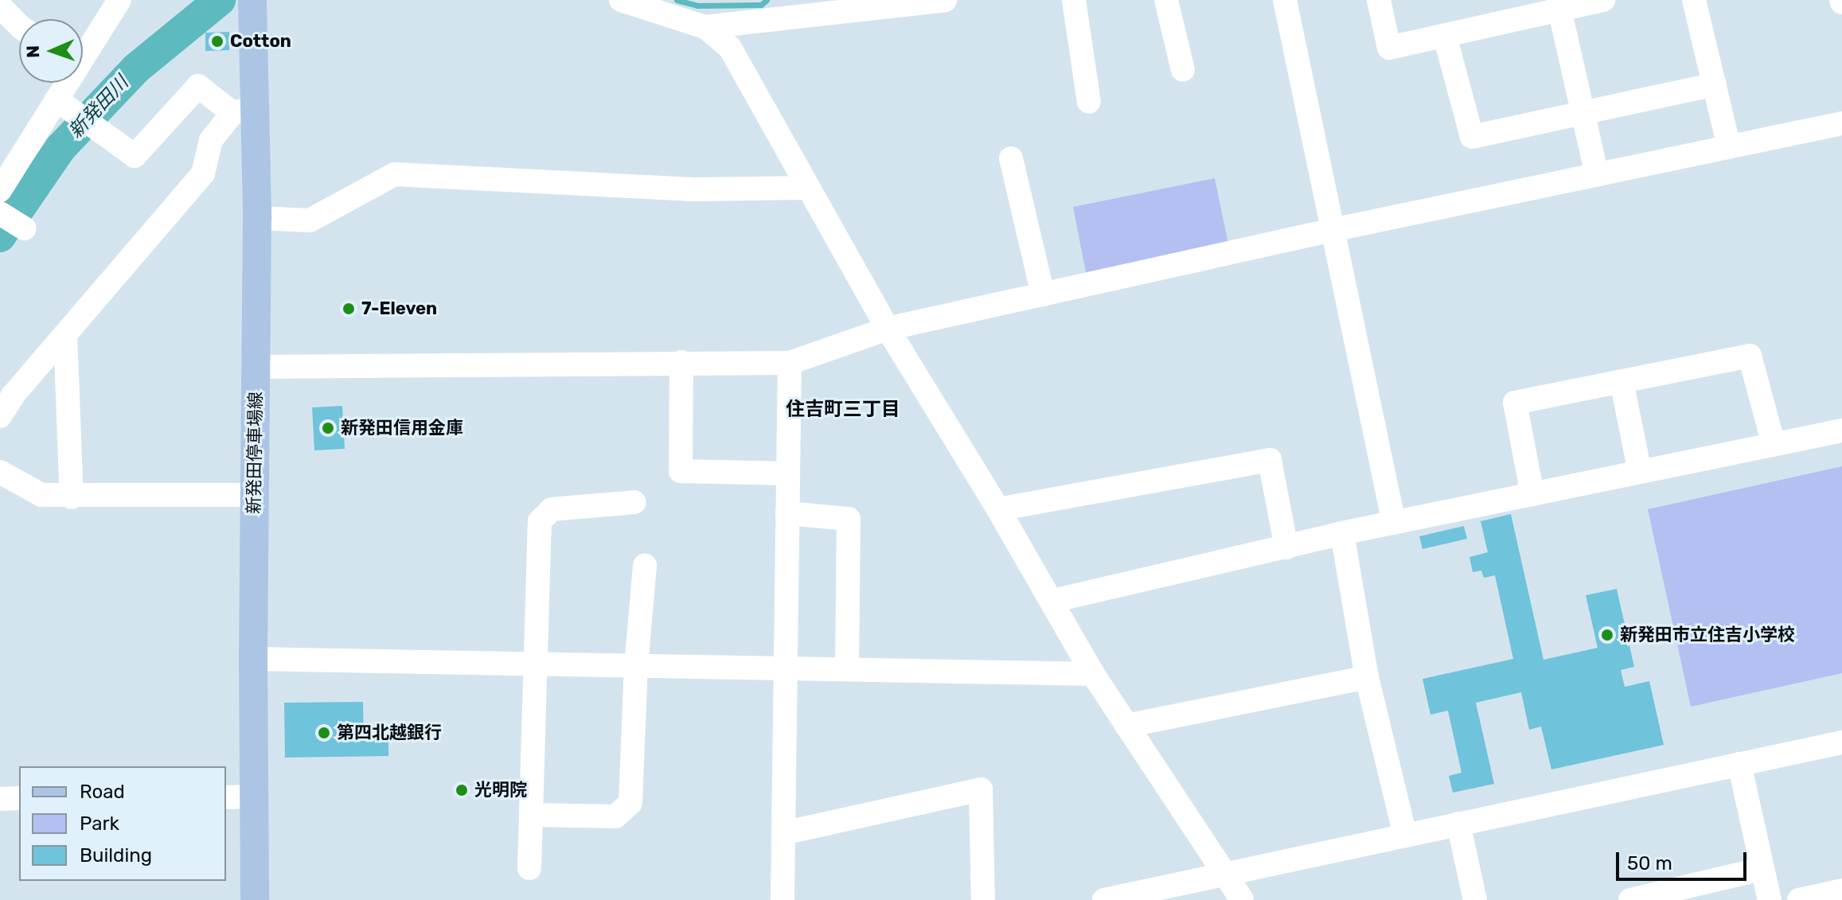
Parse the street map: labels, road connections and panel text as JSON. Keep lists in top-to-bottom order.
{
  "streets": {
    "main road": ["新発田停車場線"]
  },
  "districts": ["住吉町三丁目"],
  "water": ["新発田川"],
  "places": [
    "Cotton",
    "7-Eleven",
    "新発田信用金庫",
    "新発田市立住吉小学校",
    "第四北越銀行",
    "光明院"
  ],
  "legend": ["Road", "Park", "Building"],
  "scale_bar": "50 m",
  "north": "left"
}
